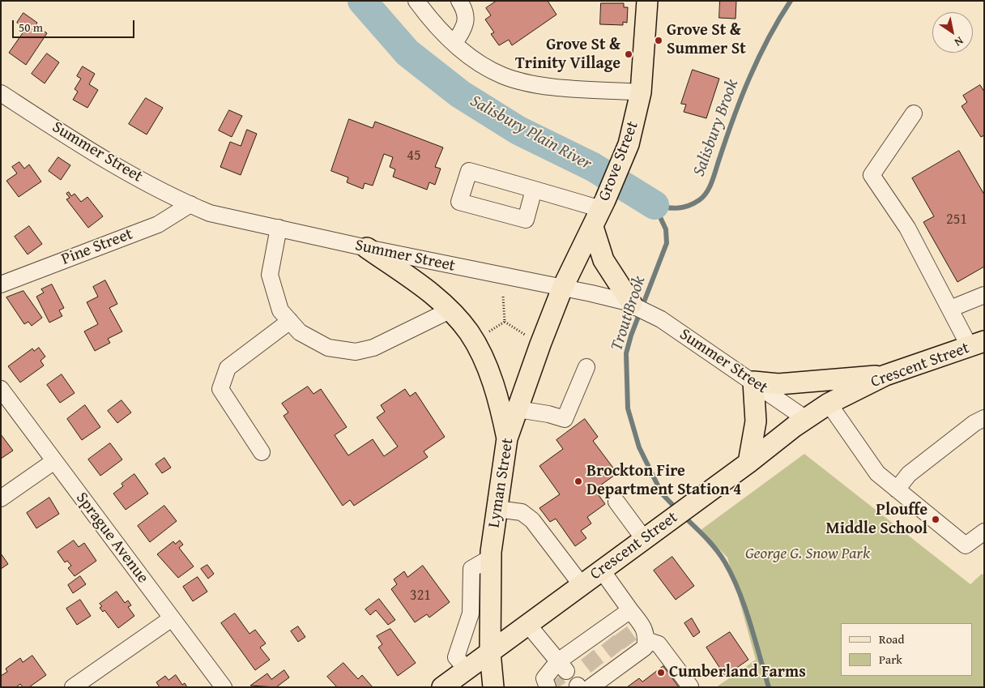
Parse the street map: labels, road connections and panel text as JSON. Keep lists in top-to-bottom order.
{
  "streets": {
    "main road": ["Grove Street", "Crescent Street", "Lyman Street"],
    "street": ["Summer Street", "Pine Street", "Sprague Avenue"]
  },
  "crossings": [
    ["Summer Street", "Grove Street"],
    ["Summer Street", "Pine Street"],
    ["Summer Street", "Crescent Street"],
    ["Summer Street", "Lyman Street"],
    ["Grove Street", "Lyman Street"],
    ["Crescent Street", "Lyman Street"]
  ],
  "water": ["Salisbury Brook", "Salisbury Plain River", "Trout Brook"],
  "parks": ["George G. Snow Park"],
  "places": [
    "Grove St & Summer St",
    "Grove St & Trinity Village",
    "Brockton Fire Department Station 4",
    "Plouffe Middle School",
    "Cumberland Farms"
  ],
  "house_numbers": ["45", "251", "321"],
  "legend": ["Road", "Park"],
  "scale_bar": "50 m",
  "north": "bottom right"
}
